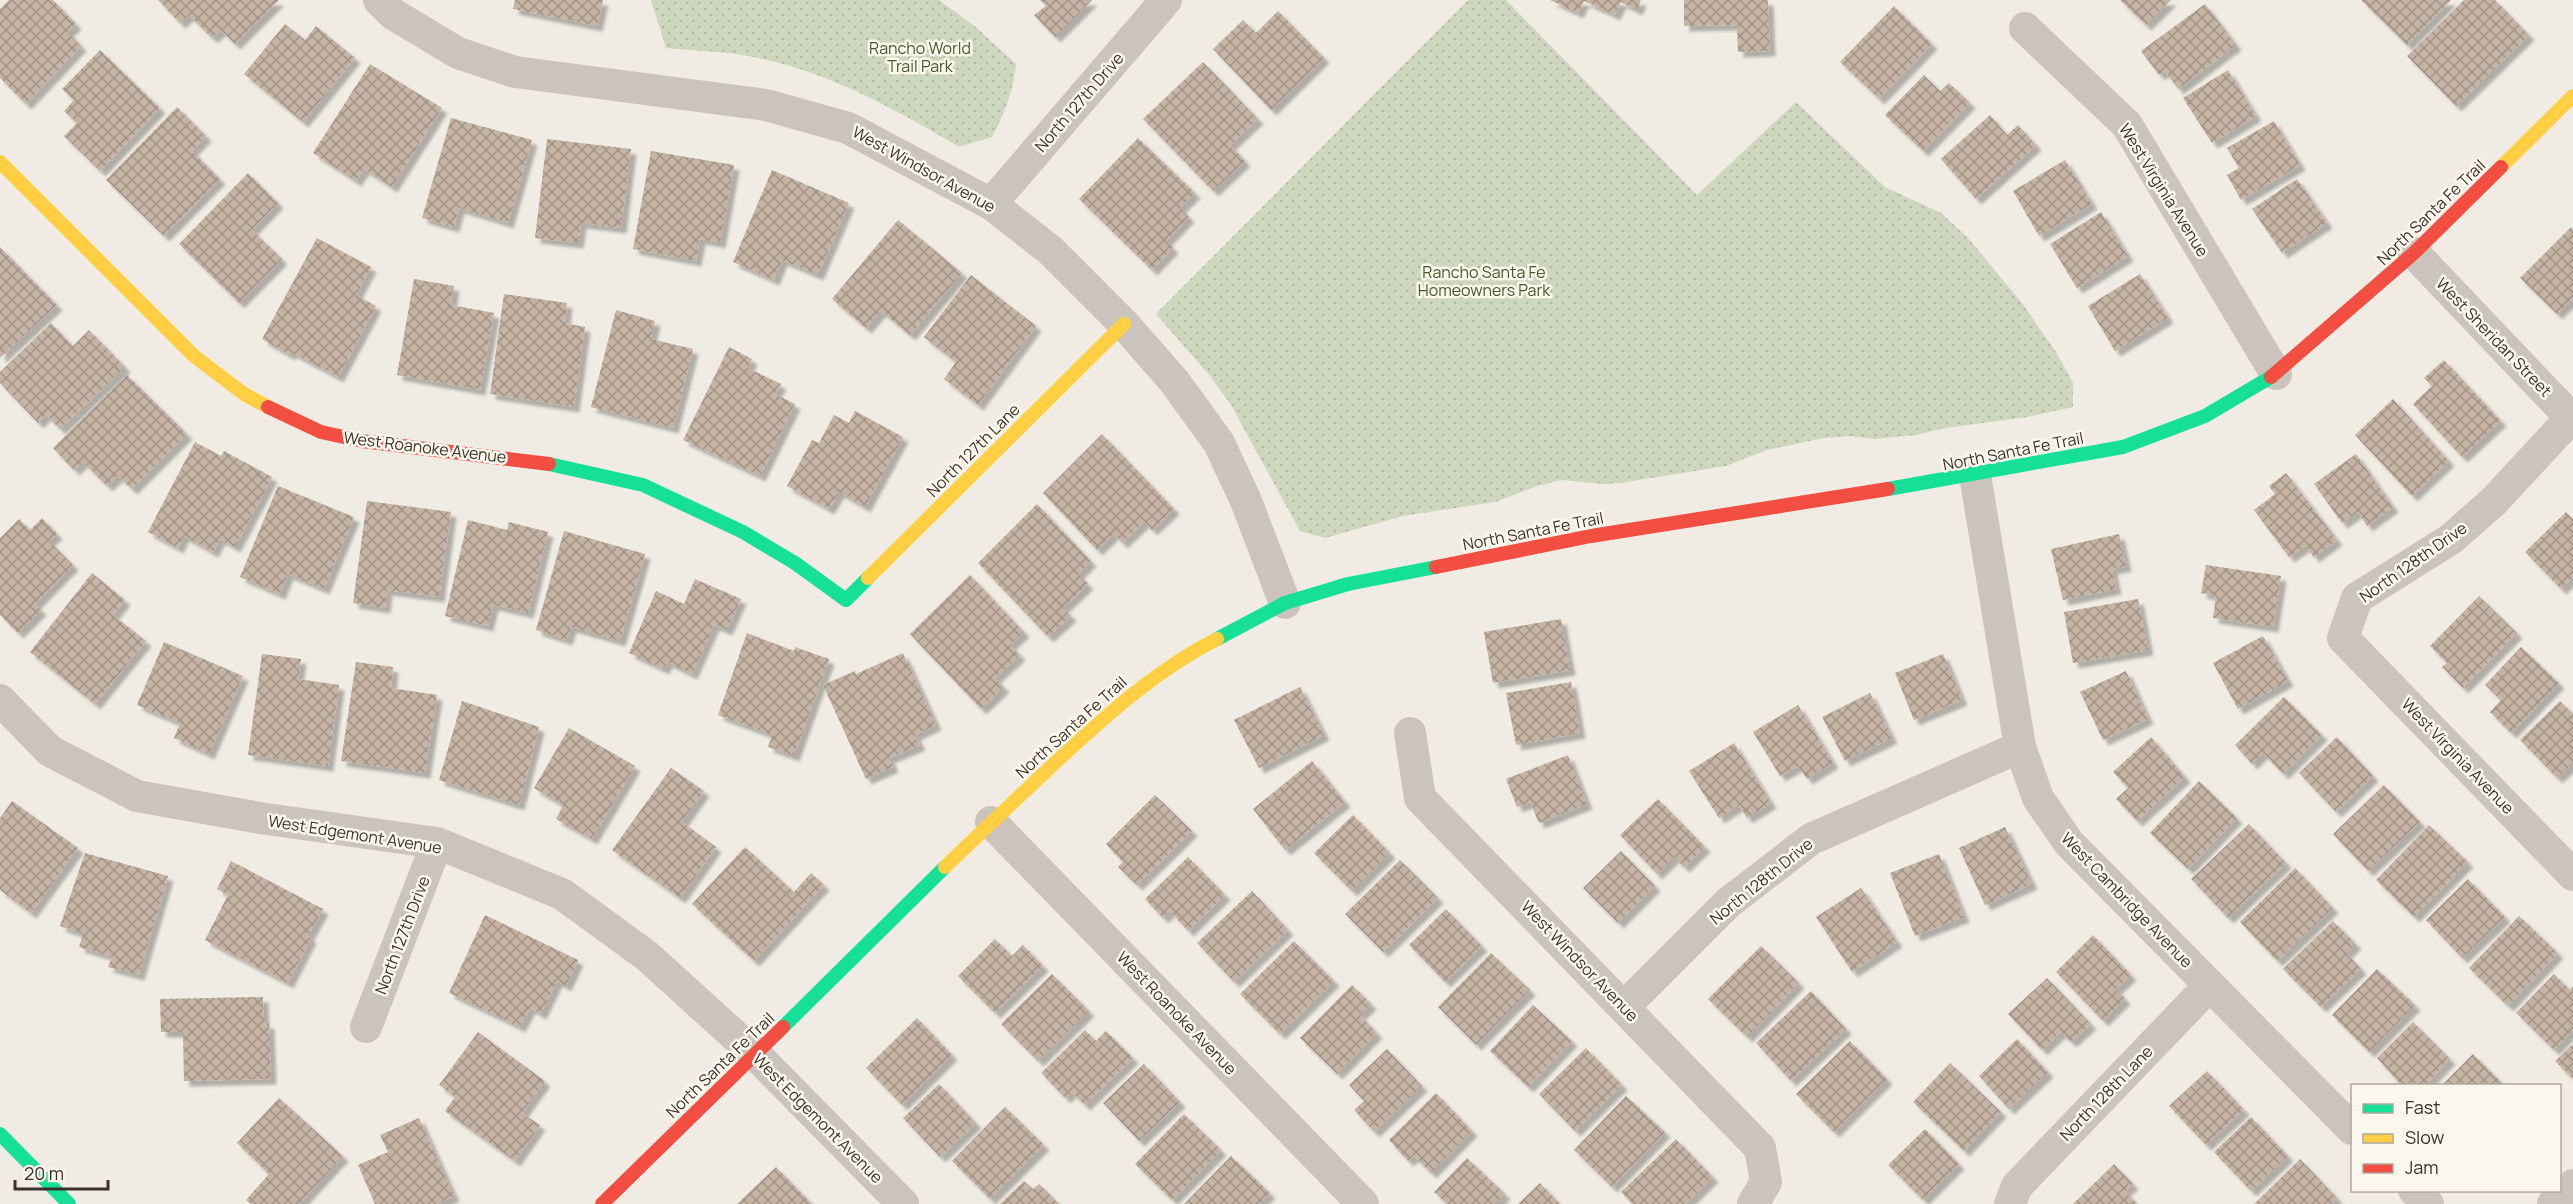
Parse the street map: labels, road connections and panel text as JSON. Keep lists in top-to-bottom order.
{
  "streets": {
    "street": [
      "North 127th Drive",
      "West Windsor Avenue",
      "West Virginia Avenue",
      "North Santa Fe Trail",
      "West Sheridan Street",
      "West Roanoke Avenue",
      "North 127th Lane",
      "North 128th Drive",
      "West Edgemont Avenue",
      "West Cambridge Avenue",
      "North 128th Lane"
    ]
  },
  "crossings": [
    ["North 127th Drive", "West Windsor Avenue"],
    ["North 127th Drive", "West Edgemont Avenue"],
    ["West Windsor Avenue", "North Santa Fe Trail"],
    ["West Windsor Avenue", "North 127th Lane"],
    ["West Windsor Avenue", "North 128th Drive"],
    ["West Virginia Avenue", "North Santa Fe Trail"],
    ["West Virginia Avenue", "North 128th Drive"],
    ["North Santa Fe Trail", "West Sheridan Street"],
    ["North Santa Fe Trail", "West Roanoke Avenue"],
    ["North Santa Fe Trail", "West Edgemont Avenue"],
    ["North Santa Fe Trail", "West Cambridge Avenue"],
    ["West Sheridan Street", "North 128th Drive"],
    ["West Roanoke Avenue", "North 127th Lane"],
    ["North 128th Drive", "West Cambridge Avenue"],
    ["West Cambridge Avenue", "North 128th Lane"]
  ],
  "parks": ["Rancho World Trail Park", "Rancho Santa Fe Homeowners Park"],
  "legend": ["Fast", "Slow", "Jam"],
  "scale_bar": "20 m"
}
